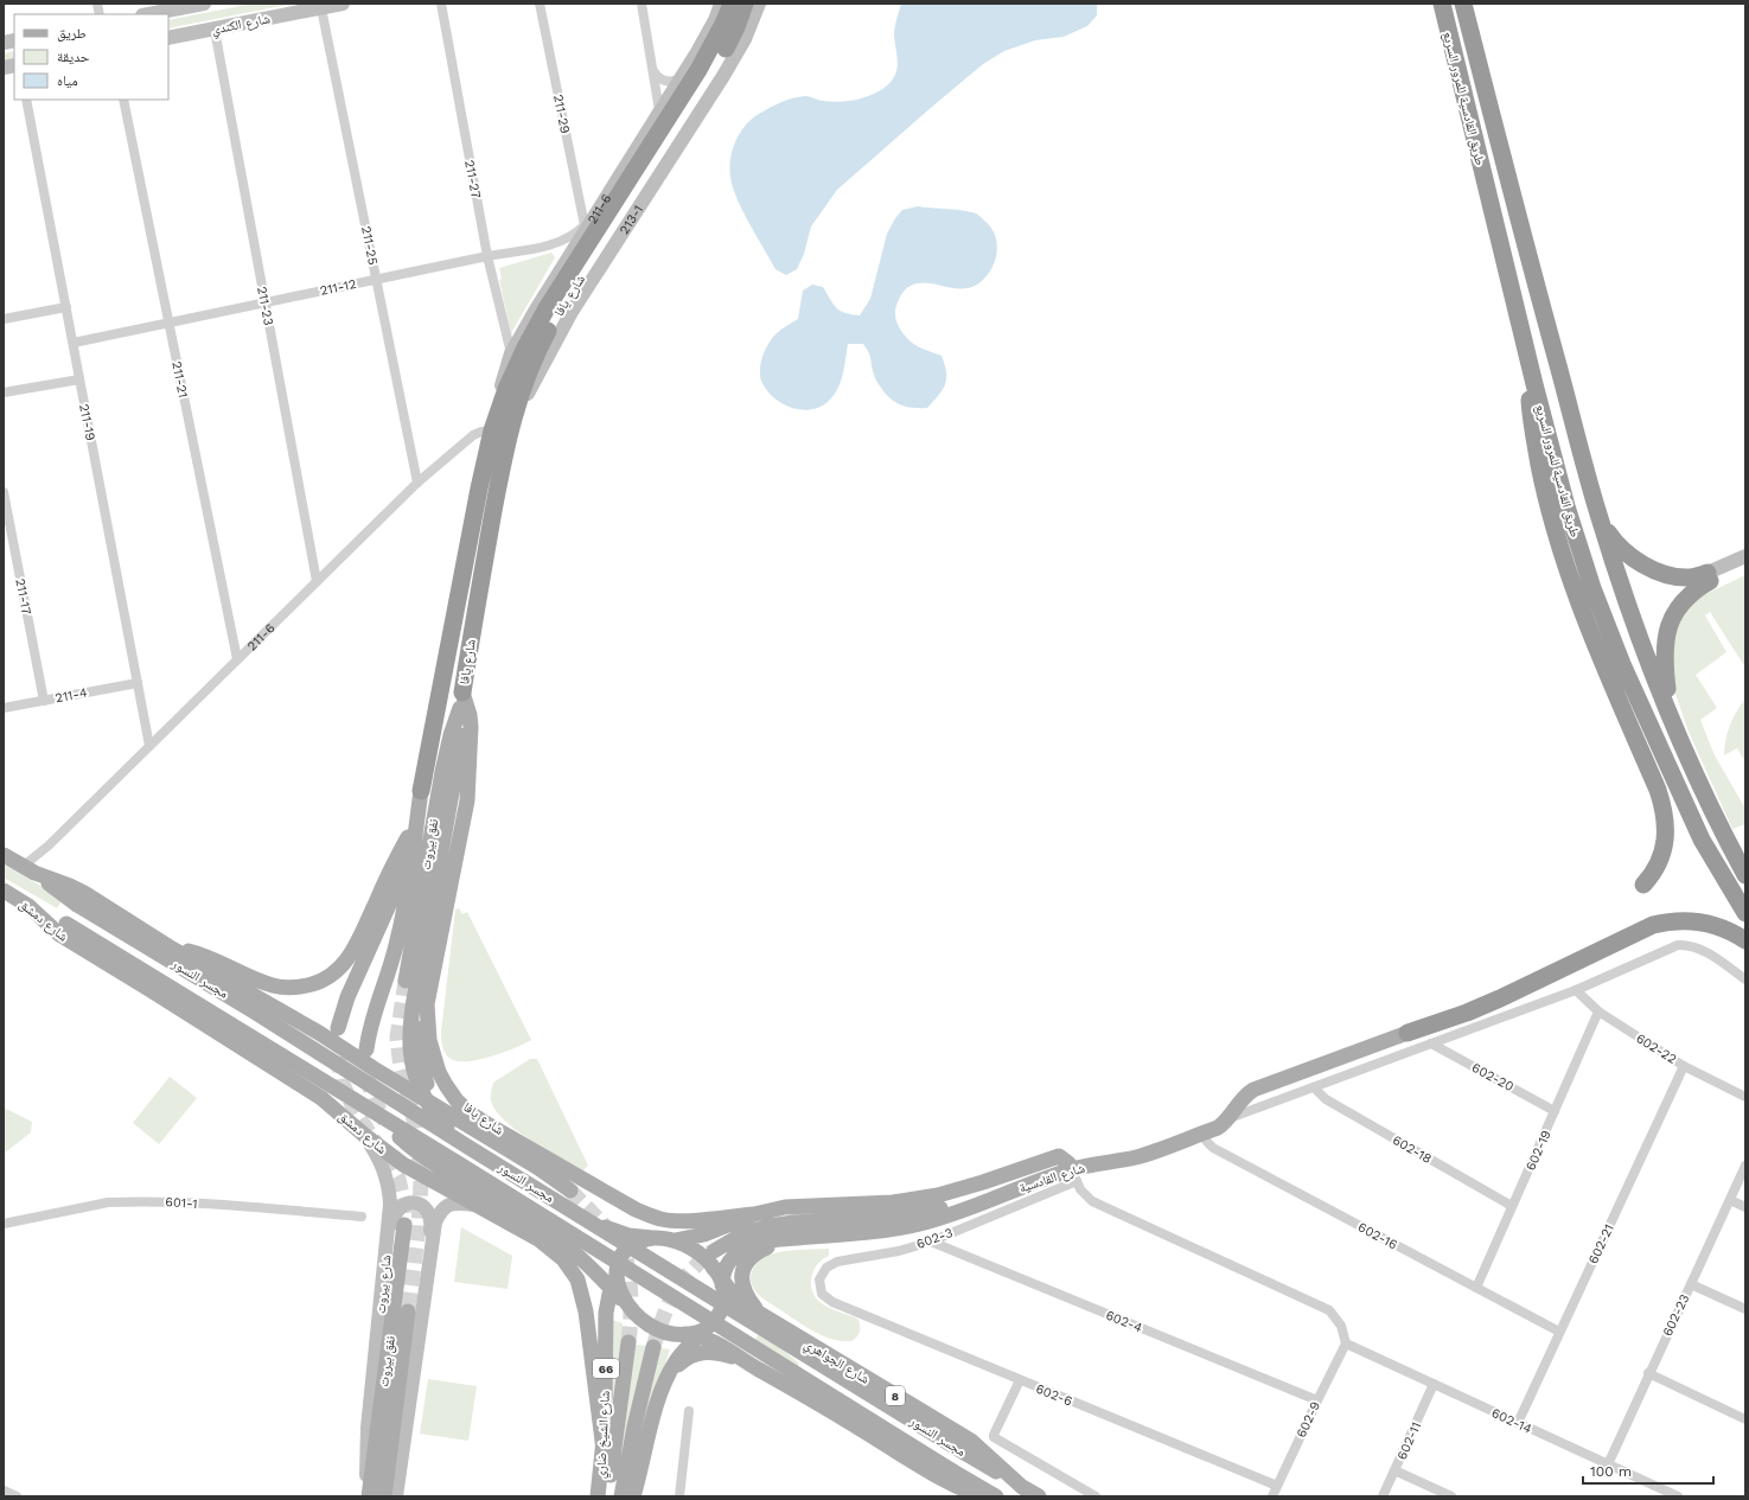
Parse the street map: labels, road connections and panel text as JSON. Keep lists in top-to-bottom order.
{
  "streets": {
    "highway": ["طريق القادسية للمرور السريع", "شارع يافا"],
    "main road": [
      "شارع الكندي",
      "211-6",
      "213-1",
      "نفق بيروت",
      "شارع دمشق",
      "مجسر النسور",
      "شارع القادسية",
      "شارع بيروت",
      "شارع الجواهري",
      "66",
      "8",
      "شارع الشيخ ضاري"
    ],
    "street": [
      "211-29",
      "211-27",
      "211-25",
      "211-12",
      "211-23",
      "211-21",
      "211-19",
      "211-17",
      "211-4",
      "602-22",
      "602-20",
      "602-18",
      "602-19",
      "601-1",
      "602-16",
      "602-3",
      "602-21",
      "602-23",
      "602-4",
      "602-6",
      "602-9",
      "602-14",
      "602-11"
    ]
  },
  "crossings": [
    ["شارع الكندي", "211-25"],
    ["شارع الكندي", "211-23"],
    ["211-29", "211-6"],
    ["211-29", "211-12"],
    ["211-27", "211-6"],
    ["211-27", "211-12"],
    ["211-6", "213-1"],
    ["211-6", "211-25"],
    ["211-6", "211-12"],
    ["211-6", "شارع يافا"],
    ["211-6", "211-23"],
    ["211-6", "211-21"],
    ["211-6", "211-19"],
    ["211-6", "مجسر النسور"],
    ["213-1", "شارع يافا"],
    ["211-25", "211-12"],
    ["211-12", "211-23"],
    ["211-12", "211-21"],
    ["211-12", "211-19"],
    ["شارع يافا", "نفق بيروت"],
    ["شارع يافا", "شارع القادسية"],
    ["211-19", "211-4"],
    ["211-17", "211-4"],
    ["نفق بيروت", "شارع بيروت"],
    ["شارع دمشق", "مجسر النسور"],
    ["شارع دمشق", "شارع بيروت"],
    ["شارع دمشق", "شارع الشيخ ضاري"],
    ["مجسر النسور", "شارع الجواهري"],
    ["602-22", "602-19"],
    ["602-22", "602-21"],
    ["602-20", "602-19"],
    ["602-18", "602-19"],
    ["602-19", "602-16"],
    ["شارع القادسية", "602-16"],
    ["شارع القادسية", "602-3"],
    ["شارع القادسية", "شارع الجواهري"],
    ["شارع القادسية", "شارع الشيخ ضاري"],
    ["602-16", "602-21"],
    ["602-3", "602-4"],
    ["602-3", "602-6"],
    ["602-21", "602-14"],
    ["602-23", "602-14"],
    ["602-4", "602-9"],
    ["شارع الجواهري", "شارع الشيخ ضاري"],
    ["602-6", "602-9"],
    ["602-9", "602-14"],
    ["602-14", "602-11"]
  ],
  "legend": ["طريق", "حديقة", "مياه"],
  "scale_bar": "100 m"
}
